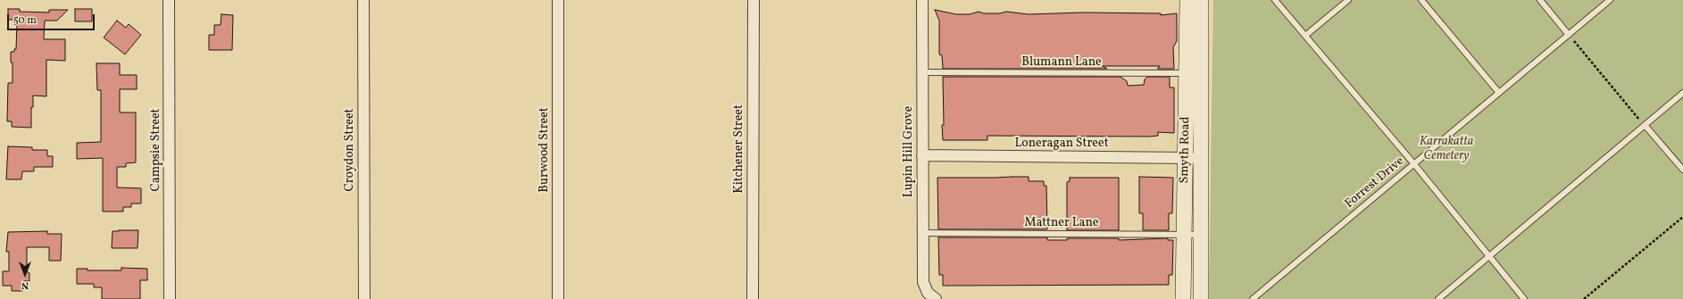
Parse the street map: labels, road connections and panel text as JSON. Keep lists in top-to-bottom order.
{
  "streets": {
    "main road": ["Smyth Road"],
    "street": [
      "Loneragan Street",
      "Kitchener Street",
      "Campsie Street",
      "Croydon Street",
      "Burwood Street",
      "Lupin Hill Grove"
    ],
    "lane": ["Blumann Lane", "Forrest Drive", "Mattner Lane"]
  },
  "crossings": [
    ["Blumann Lane", "Smyth Road"],
    ["Blumann Lane", "Lupin Hill Grove"],
    ["Loneragan Street", "Smyth Road"],
    ["Loneragan Street", "Lupin Hill Grove"],
    ["Smyth Road", "Mattner Lane"],
    ["Lupin Hill Grove", "Mattner Lane"]
  ],
  "parks": ["Karrakatta Cemetery"],
  "scale_bar": "50 m",
  "north": "bottom"
}
